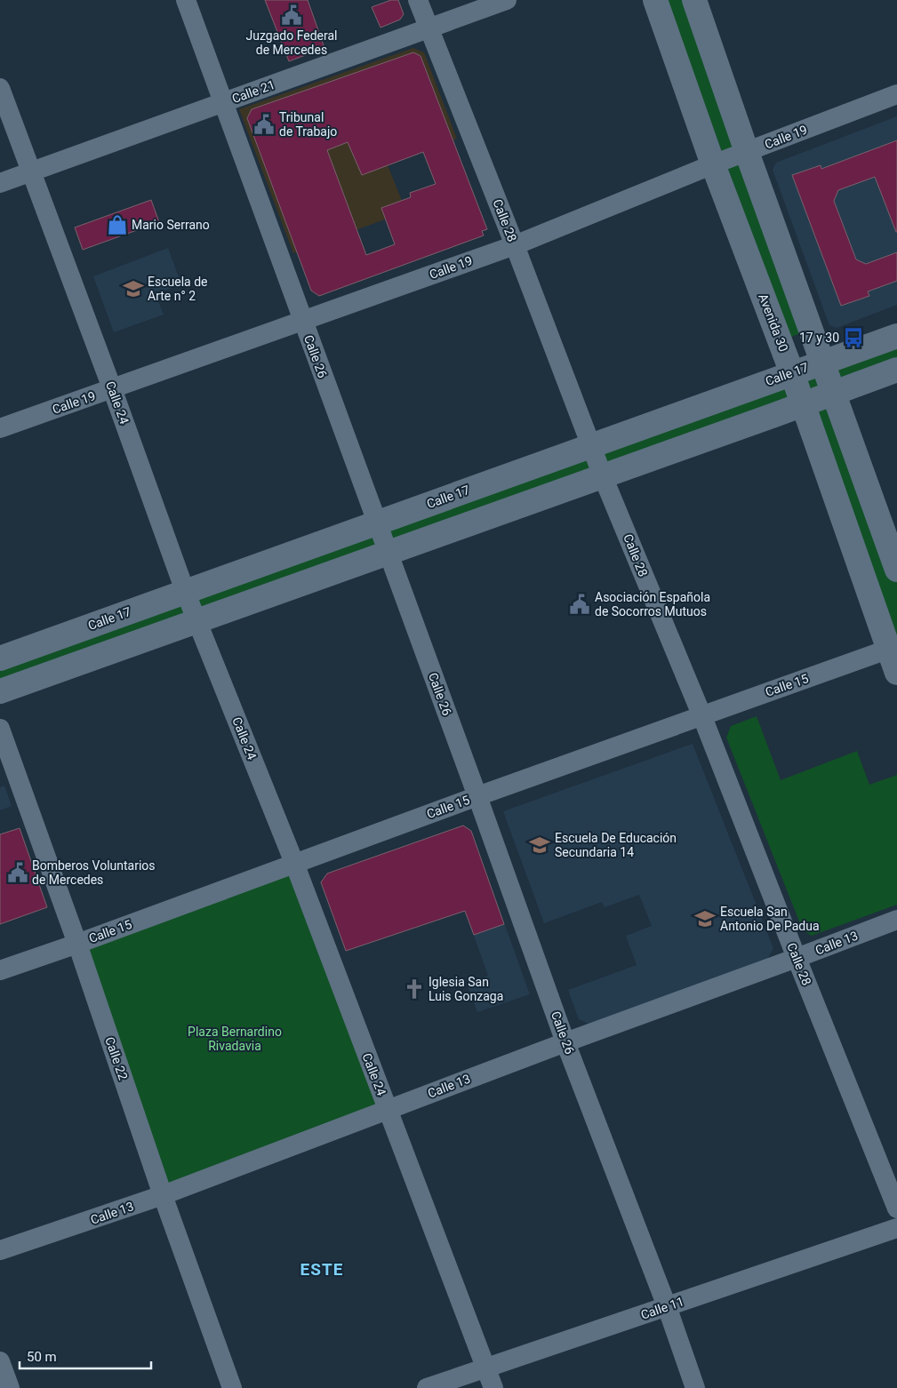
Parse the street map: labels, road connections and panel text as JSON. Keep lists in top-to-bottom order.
{
  "streets": {
    "main road": ["Avenida 30", "Calle 17"],
    "street": [
      "Calle 21",
      "Calle 19",
      "Calle 28",
      "Calle 26",
      "Calle 24",
      "Calle 15",
      "Calle 13",
      "Calle 22",
      "Calle 11"
    ]
  },
  "crossings": [
    ["Calle 21", "Calle 28"],
    ["Calle 21", "Calle 26"],
    ["Calle 21", "Calle 24"],
    ["Calle 19", "Calle 28"],
    ["Calle 19", "Avenida 30"],
    ["Calle 19", "Calle 26"],
    ["Calle 19", "Calle 24"],
    ["Calle 28", "Calle 17"],
    ["Calle 28", "Calle 15"],
    ["Calle 28", "Calle 13"],
    ["Avenida 30", "Calle 17"],
    ["Avenida 30", "Calle 15"],
    ["Calle 26", "Calle 17"],
    ["Calle 26", "Calle 15"],
    ["Calle 26", "Calle 13"],
    ["Calle 26", "Calle 11"],
    ["Calle 17", "Calle 24"],
    ["Calle 24", "Calle 15"],
    ["Calle 24", "Calle 13"],
    ["Calle 24", "Calle 11"],
    ["Calle 15", "Calle 22"],
    ["Calle 13", "Calle 22"]
  ],
  "districts": ["ESTE"],
  "parks": ["Plaza Bernardino Rivadavia"],
  "places": {
    "public building": [
      "Juzgado Federal de Mercedes",
      "Tribunal de Trabajo",
      "Asociación Española de Socorros Mutuos",
      "Bomberos Voluntarios de Mercedes"
    ],
    "shop": ["Mario Serrano"],
    "school or university": ["Escuela de Arte n° 2", "Escuela De Educación Secundaria 14", "Escuela San Antonio De Padua"],
    "bus stop": ["17 y 30"],
    "church": ["Iglesia San Luis Gonzaga"]
  },
  "scale_bar": "50 m"
}
